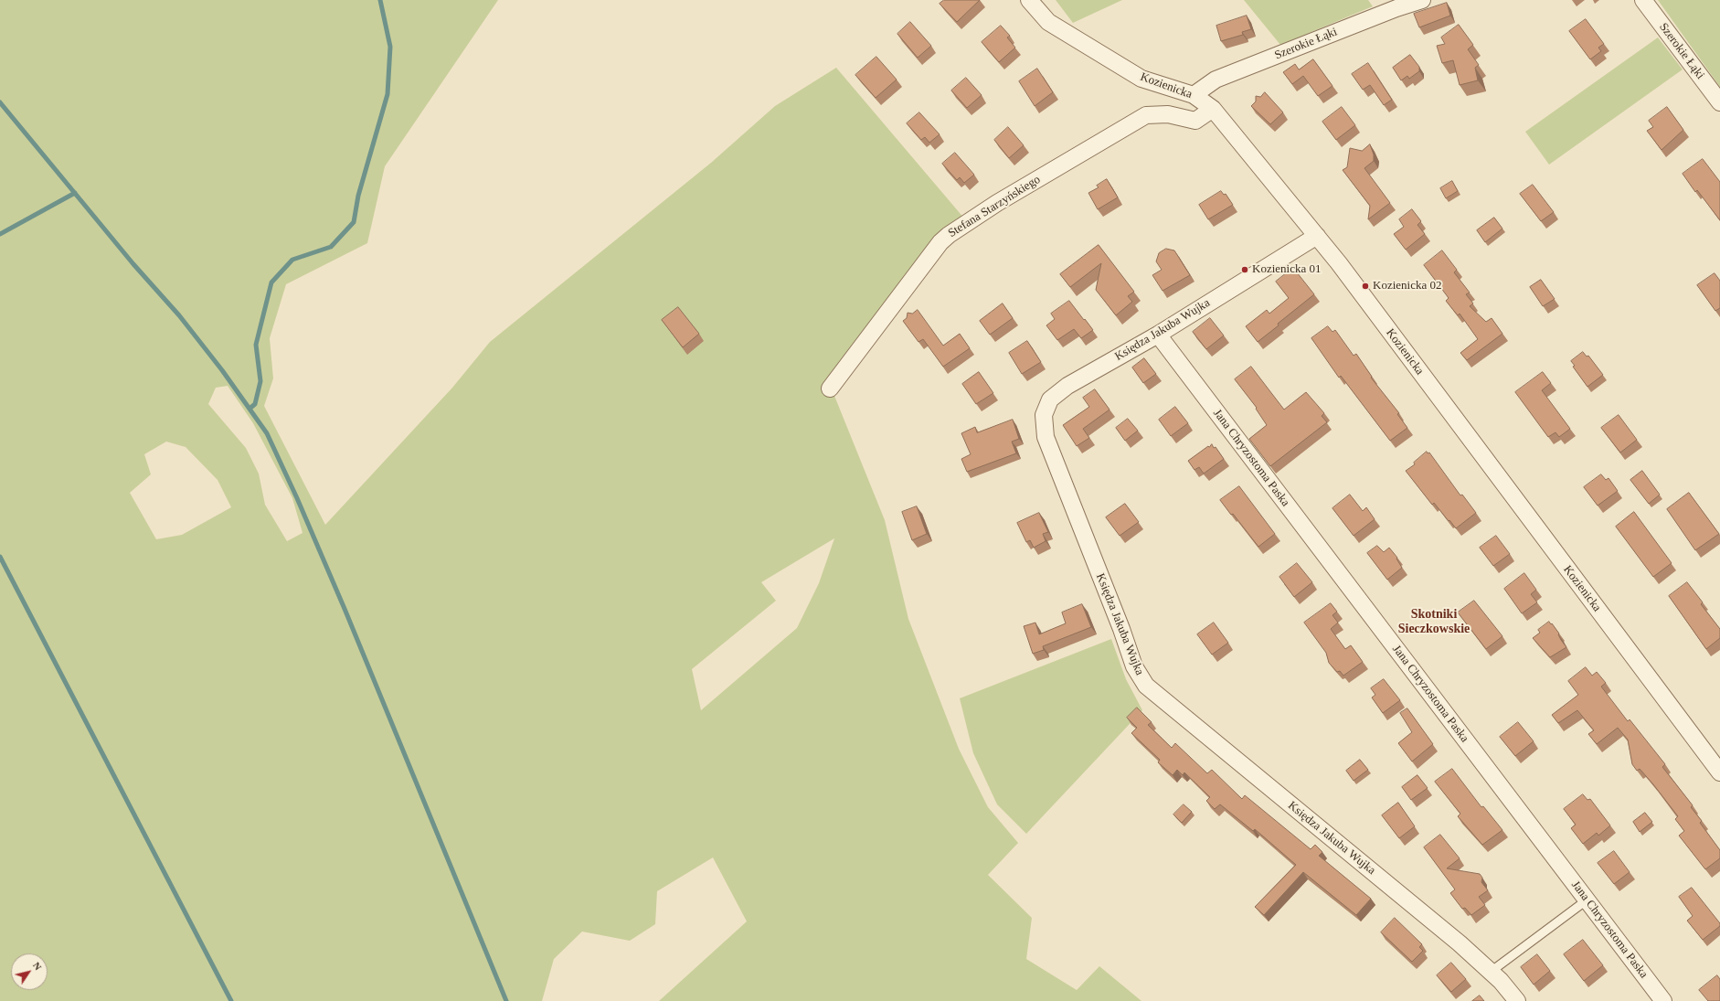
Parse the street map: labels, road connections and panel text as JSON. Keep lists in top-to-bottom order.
{
  "streets": {
    "street": [
      "Szerokie Łąki",
      "Kozienicka",
      "Stefana Starzyńskiego",
      "Księdza Jakuba Wujka",
      "Jana Chryzostoma Paska"
    ]
  },
  "crossings": [
    ["Szerokie Łąki", "Kozienicka"],
    ["Kozienicka", "Stefana Starzyńskiego"],
    ["Kozienicka", "Księdza Jakuba Wujka"],
    ["Księdza Jakuba Wujka", "Jana Chryzostoma Paska"]
  ],
  "districts": ["Skotniki Sieczkowskie"],
  "places": ["Kozienicka 01", "Kozienicka 02"],
  "north": "top right"
}
